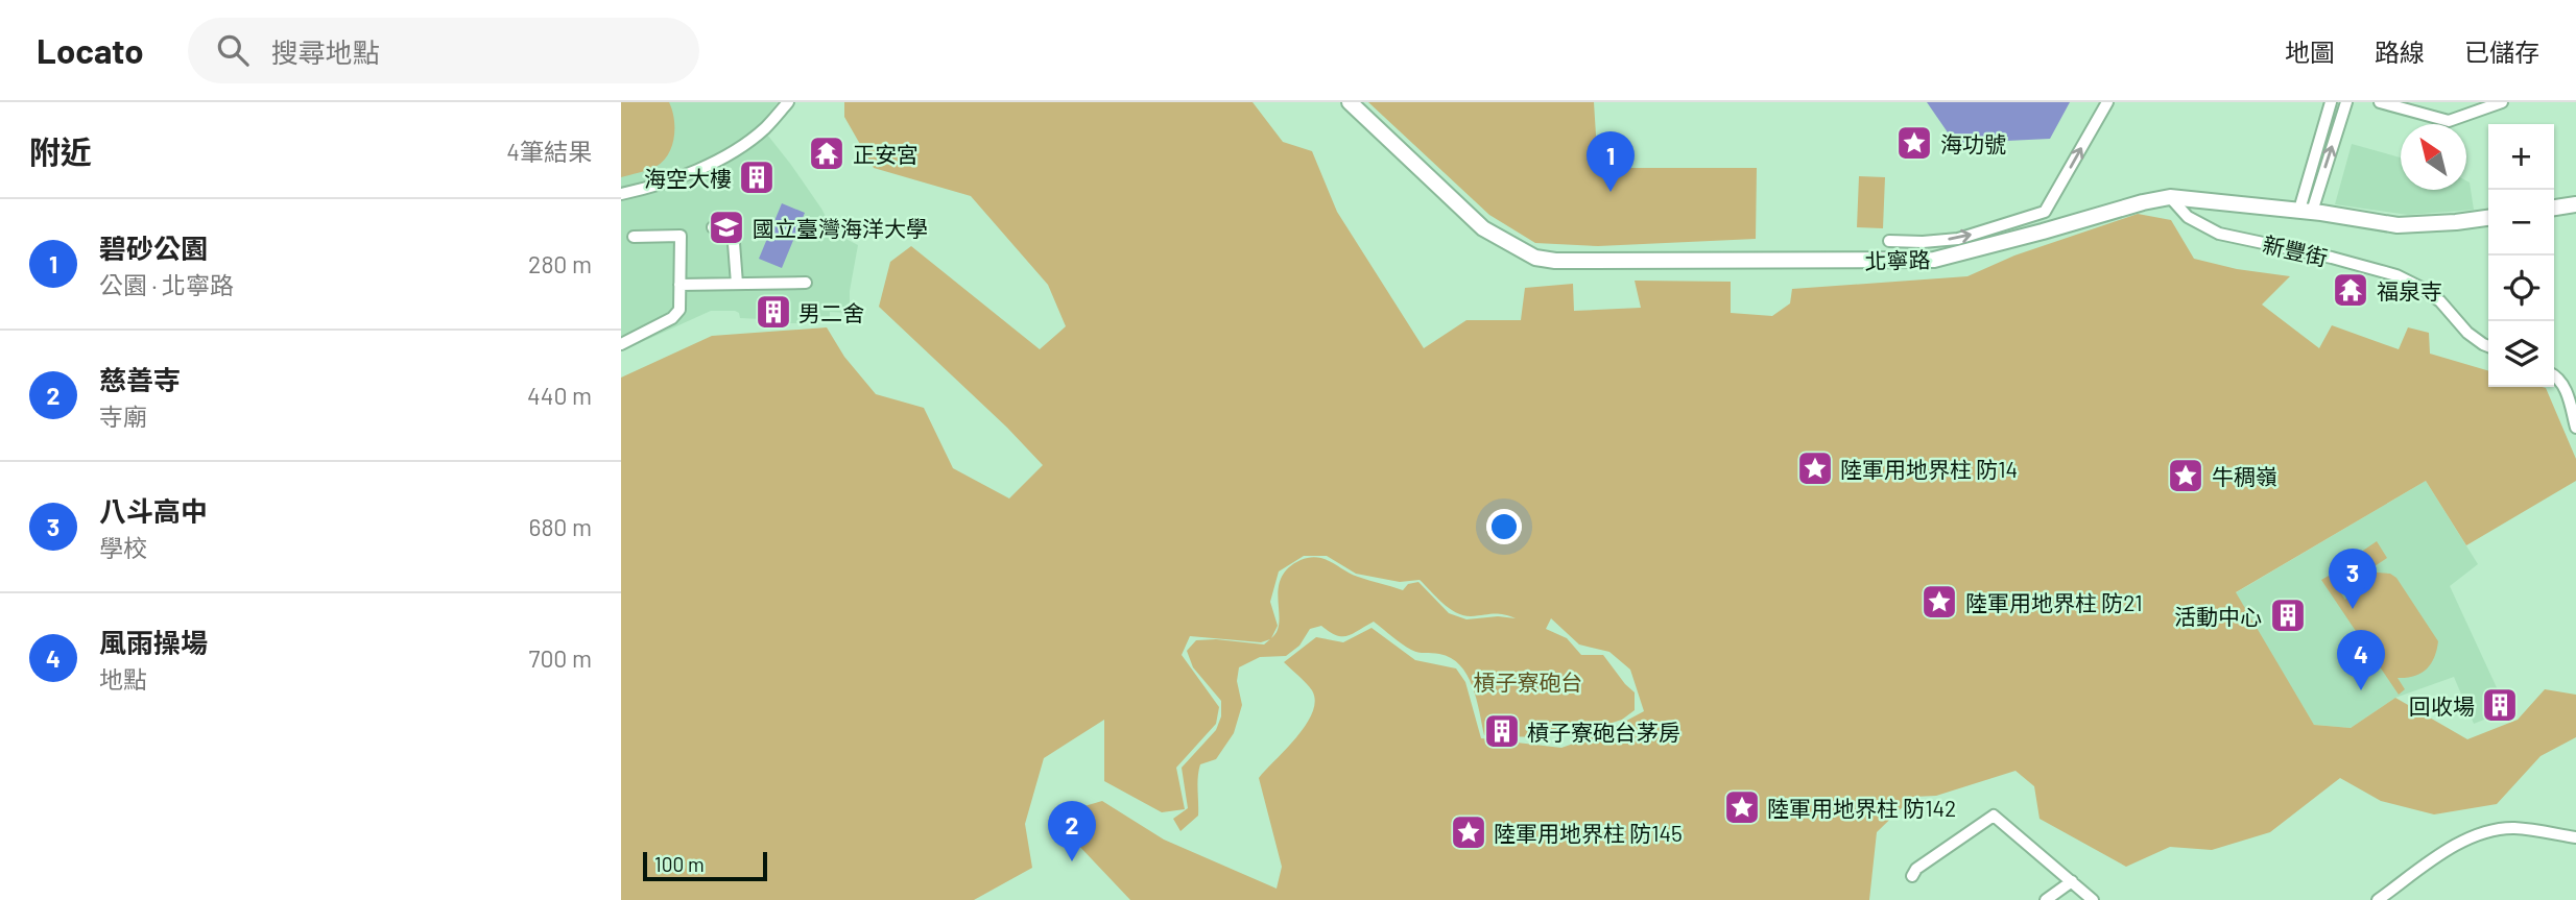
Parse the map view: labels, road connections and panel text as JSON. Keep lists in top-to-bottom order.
{
  "streets": {
    "main road": ["北寧路"],
    "street": ["新豐街"]
  },
  "crossings": [
    ["新豐街", "北寧路"]
  ],
  "parks": ["槓子寮砲台"],
  "places": {
    "place": [
      "海功號",
      "陸軍用地界柱 防14",
      "牛稠嶺",
      "陸軍用地界柱 防21",
      "陸軍用地界柱 防142",
      "陸軍用地界柱 防145"
    ],
    "temple": ["正安宮", "福泉寺"],
    "building": [
      "海空大樓",
      "男二舍",
      "活動中心",
      "回收場",
      "槓子寮砲台茅房"
    ],
    "school or university": ["國立臺灣海洋大學"]
  },
  "scale_bar": "100 m",
  "north": "top left",
  "page": {
    "header": "Locato",
    "search": "搜尋地點",
    "nav": ["地圖", "路線", "已儲存"],
    "heading": ["附近", "4筆結果"],
    "map_buttons": ["+", "−"],
    "pins": [
      "1",
      "3",
      "4",
      "2"
    ],
    "list": [
      {
        "mark": "1",
        "name": "碧砂公園",
        "note": "公園 · 北寧路",
        "value": "280 m"
      },
      {
        "mark": "2",
        "name": "慈善寺",
        "note": "寺廟",
        "value": "440 m"
      },
      {
        "mark": "3",
        "name": "八斗高中",
        "note": "學校",
        "value": "680 m"
      },
      {
        "mark": "4",
        "name": "風雨操場",
        "note": "地點",
        "value": "700 m"
      }
    ],
    "scale": "100 m"
  }
}
